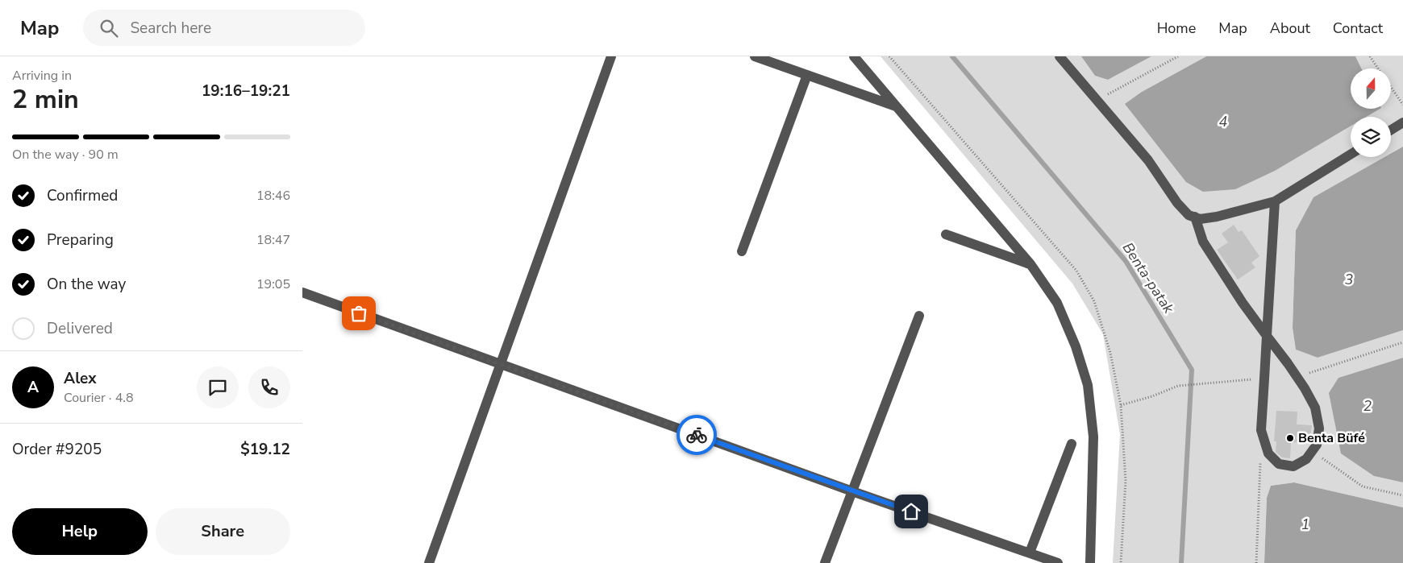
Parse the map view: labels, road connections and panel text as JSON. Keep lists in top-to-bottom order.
{
  "water": [
    "4",
    "Benta-patak",
    "3",
    "2",
    "1"
  ],
  "places": ["Benta Büfé"],
  "north": "top",
  "page": {
    "header": "Map",
    "search": "Search here",
    "nav": [
      "Home",
      "Map",
      "About",
      "Contact"
    ],
    "heading": ["2 min", "Arriving in", "19:16–19:21"],
    "panel": [
      "Alex",
      "Courier · 4.8",
      "Order #9205",
      "$19.12"
    ],
    "bar": "On the way · 90 m",
    "list": [
      ["Confirmed", "18:46"],
      ["Preparing", "18:47"],
      ["On the way", "19:05"],
      "Delivered"
    ],
    "round": "A",
    "buttons": ["Help", "Share"]
  }
}
